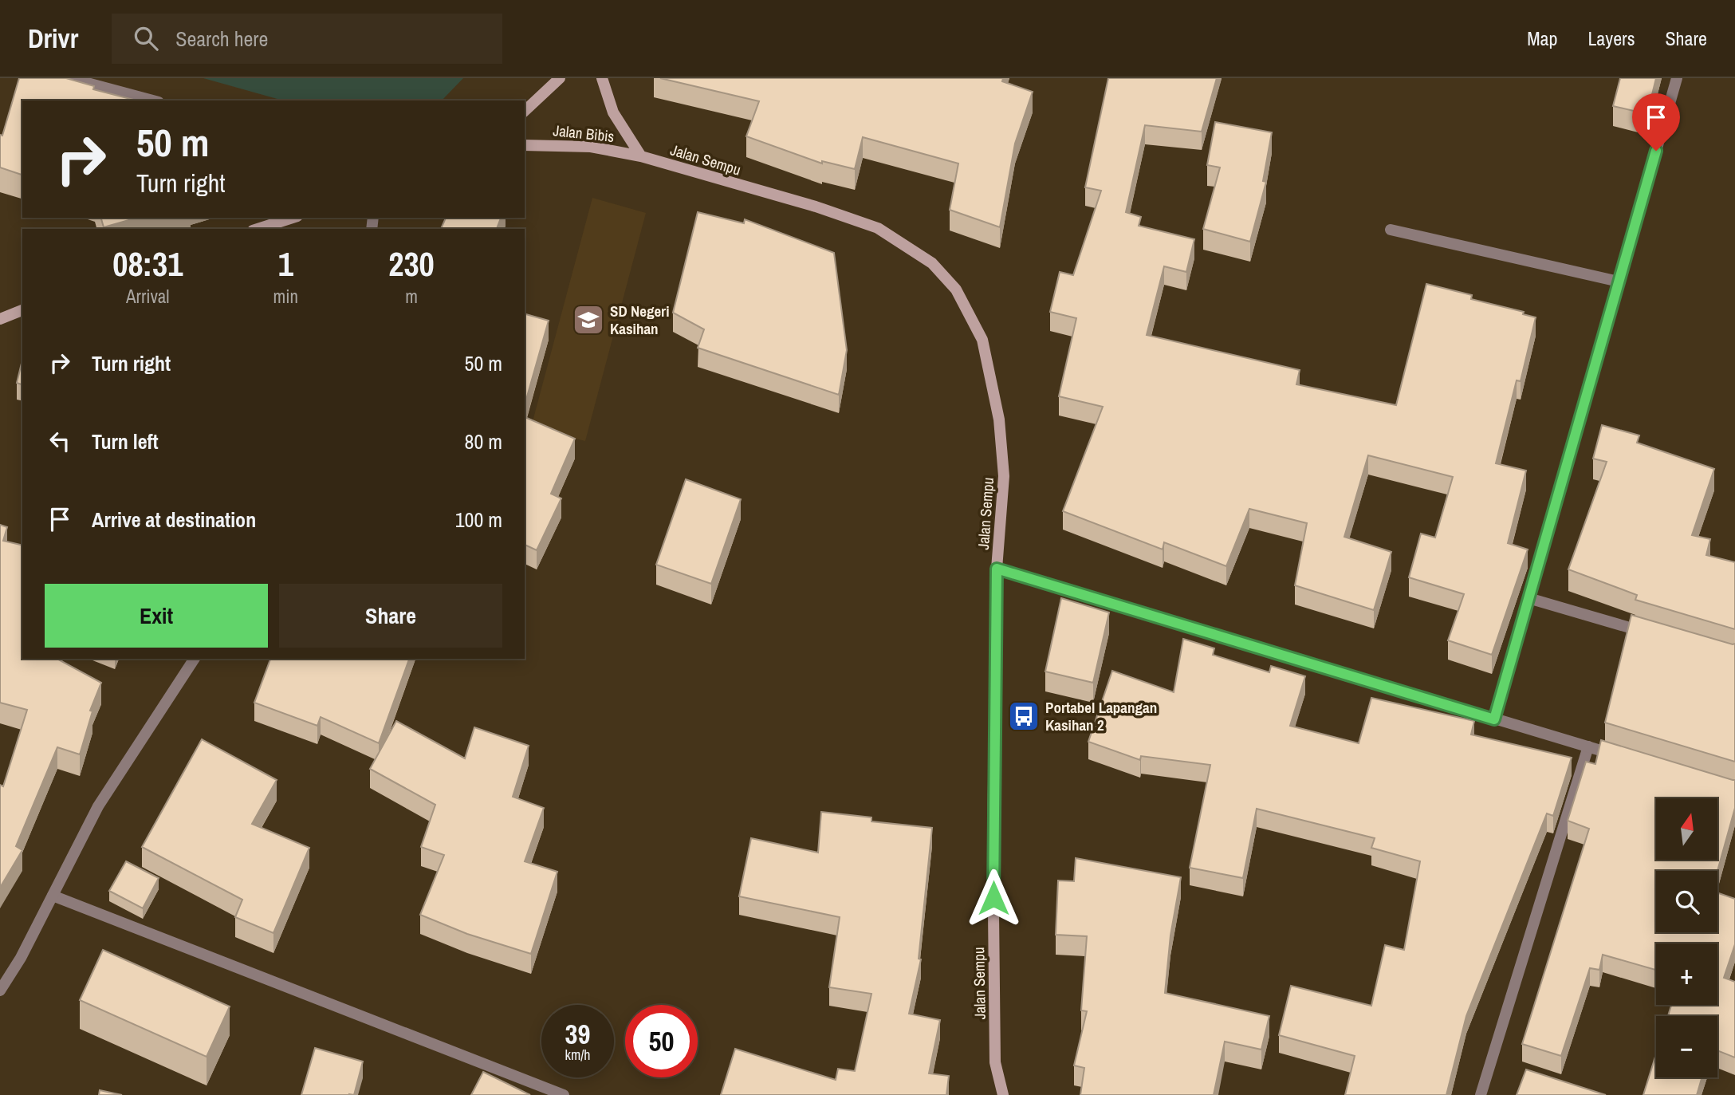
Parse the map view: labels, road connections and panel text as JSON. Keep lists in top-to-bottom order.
{
  "streets": {
    "main road": ["Jalan Bibis", "Jalan Sempu"]
  },
  "crossings": [
    ["Jalan Bibis", "Jalan Sempu"]
  ],
  "places": {
    "school or university": ["SD Negeri Kasihan"],
    "bus stop": ["Portabel Lapangan Kasihan 2"]
  },
  "north": "top",
  "page": {
    "header": "Drivr",
    "search": "Search here",
    "nav": ["Map", "Layers", "Share"],
    "turn": ["50 m", "Turn right"],
    "eta": [
      "08:31",
      "Arrival",
      "1",
      "min",
      "230",
      "m"
    ],
    "list": [
      {
        "name": "Turn right",
        "value": "50 m"
      },
      {
        "name": "Turn left",
        "value": "80 m"
      },
      {
        "name": "Arrive at destination",
        "value": "100 m"
      }
    ],
    "buttons": ["Exit", "Share"],
    "map_buttons": ["+", "−"],
    "speed": "39 km/h",
    "limit": "50"
  }
}
